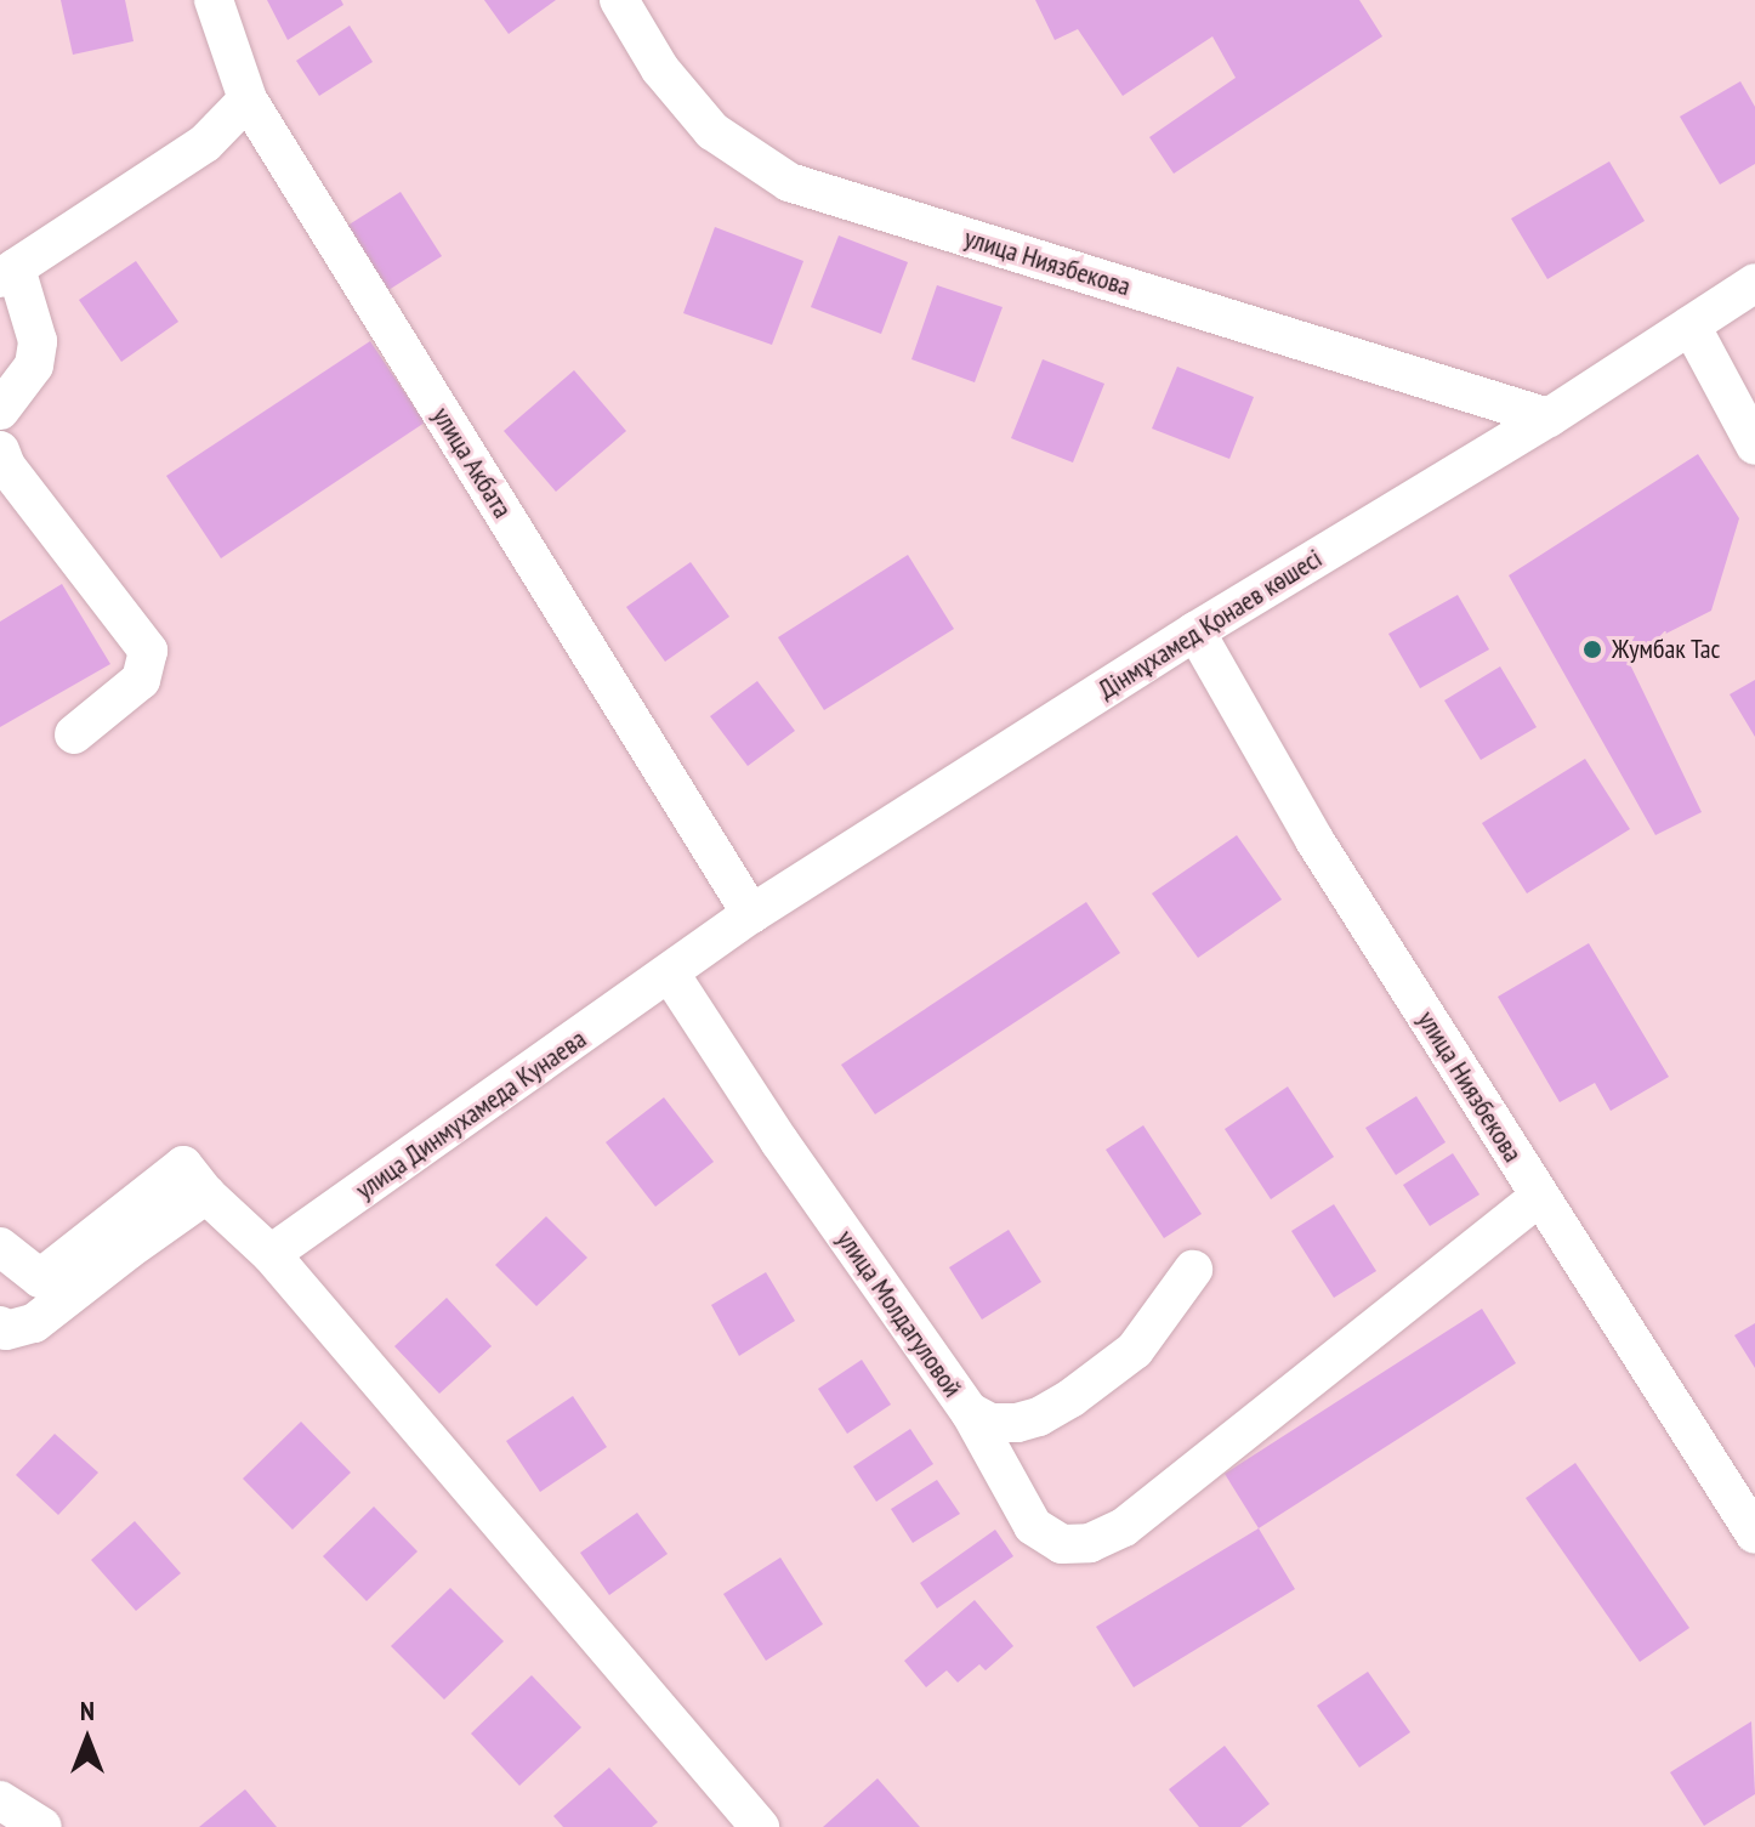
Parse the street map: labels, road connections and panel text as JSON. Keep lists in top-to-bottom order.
{
  "streets": {
    "street": [
      "улица Ниязбекова",
      "улица Акбата",
      "Дінмұхамед Қонаев көшесі",
      "улица Динмухамеда Кунаева",
      "улица Молдагуловой"
    ]
  },
  "crossings": [
    ["улица Ниязбекова", "Дінмұхамед Қонаев көшесі"],
    ["улица Акбата", "Дінмұхамед Қонаев көшесі"],
    ["Дінмұхамед Қонаев көшесі", "улица Динмухамеда Кунаева"],
    ["Дінмұхамед Қонаев көшесі", "улица Молдагуловой"],
    ["улица Динмухамеда Кунаева", "улица Молдагуловой"]
  ],
  "places": ["Жумбак Тас"],
  "north": "top"
}
